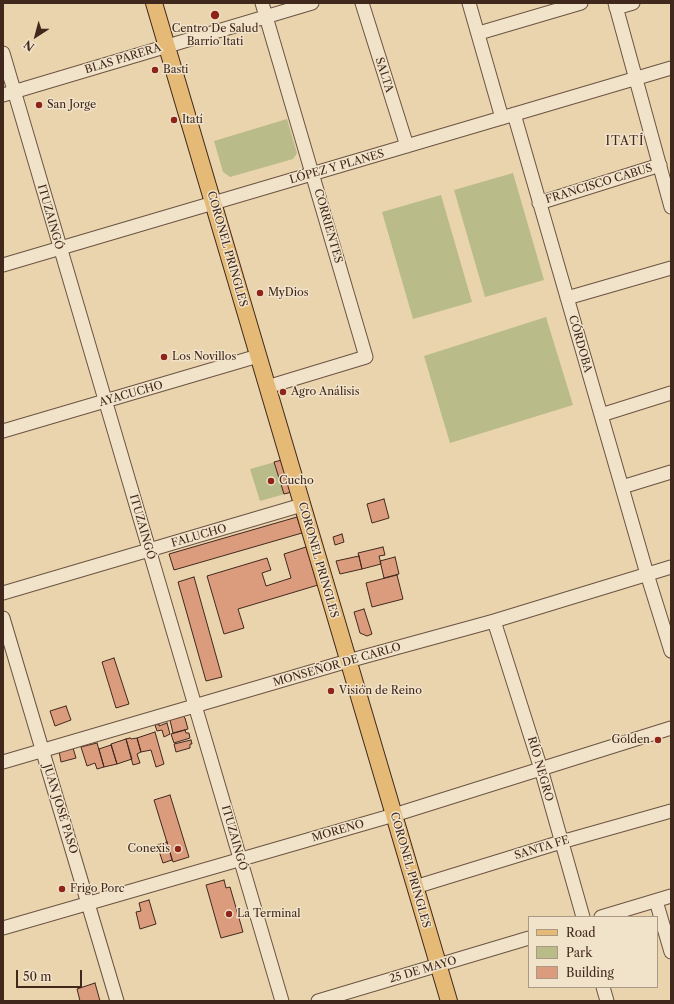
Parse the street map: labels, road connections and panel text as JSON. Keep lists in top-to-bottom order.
{
  "streets": {
    "main road": ["CORONEL PRINGLES"],
    "street": [
      "BLAS PARERA",
      "SALTA",
      "LÓPEZ Y PLANES",
      "FRANCISCO CABUS",
      "ITUZAINGÓ",
      "CORRIENTES",
      "CÓRDOBA",
      "AYACUCHO",
      "FALUCHO",
      "MONSEÑOR DE CARLO",
      "RÍO NEGRO",
      "JUAN JOSÉ PASO",
      "MORENO",
      "SANTA FE",
      "25 DE MAYO"
    ]
  },
  "crossings": [
    ["BLAS PARERA", "ITUZAINGÓ"],
    ["BLAS PARERA", "CORRIENTES"],
    ["BLAS PARERA", "CORONEL PRINGLES"],
    ["SALTA", "LÓPEZ Y PLANES"],
    ["LÓPEZ Y PLANES", "ITUZAINGÓ"],
    ["LÓPEZ Y PLANES", "CORRIENTES"],
    ["LÓPEZ Y PLANES", "CORONEL PRINGLES"],
    ["LÓPEZ Y PLANES", "CÓRDOBA"],
    ["FRANCISCO CABUS", "CÓRDOBA"],
    ["ITUZAINGÓ", "AYACUCHO"],
    ["ITUZAINGÓ", "FALUCHO"],
    ["ITUZAINGÓ", "MONSEÑOR DE CARLO"],
    ["ITUZAINGÓ", "MORENO"],
    ["CORRIENTES", "CORONEL PRINGLES"],
    ["CORONEL PRINGLES", "AYACUCHO"],
    ["CORONEL PRINGLES", "FALUCHO"],
    ["CORONEL PRINGLES", "MONSEÑOR DE CARLO"],
    ["CORONEL PRINGLES", "MORENO"],
    ["CORONEL PRINGLES", "SANTA FE"],
    ["CORONEL PRINGLES", "25 DE MAYO"],
    ["CÓRDOBA", "MONSEÑOR DE CARLO"],
    ["MONSEÑOR DE CARLO", "RÍO NEGRO"],
    ["MONSEÑOR DE CARLO", "JUAN JOSÉ PASO"],
    ["RÍO NEGRO", "MORENO"],
    ["RÍO NEGRO", "SANTA FE"],
    ["JUAN JOSÉ PASO", "MORENO"]
  ],
  "districts": ["ITATÍ"],
  "places": [
    "Centro De Salud Barrio Itati",
    "Basti",
    "San Jorge",
    "Itatí",
    "MyDios",
    "Los Novillos",
    "Agro Análisis",
    "Cucho",
    "Visión de Reino",
    "Golden",
    "Conexis",
    "Frigo Porc",
    "La Terminal"
  ],
  "legend": ["Road", "Park", "Building"],
  "scale_bar": "50 m",
  "north": "bottom left"
}
